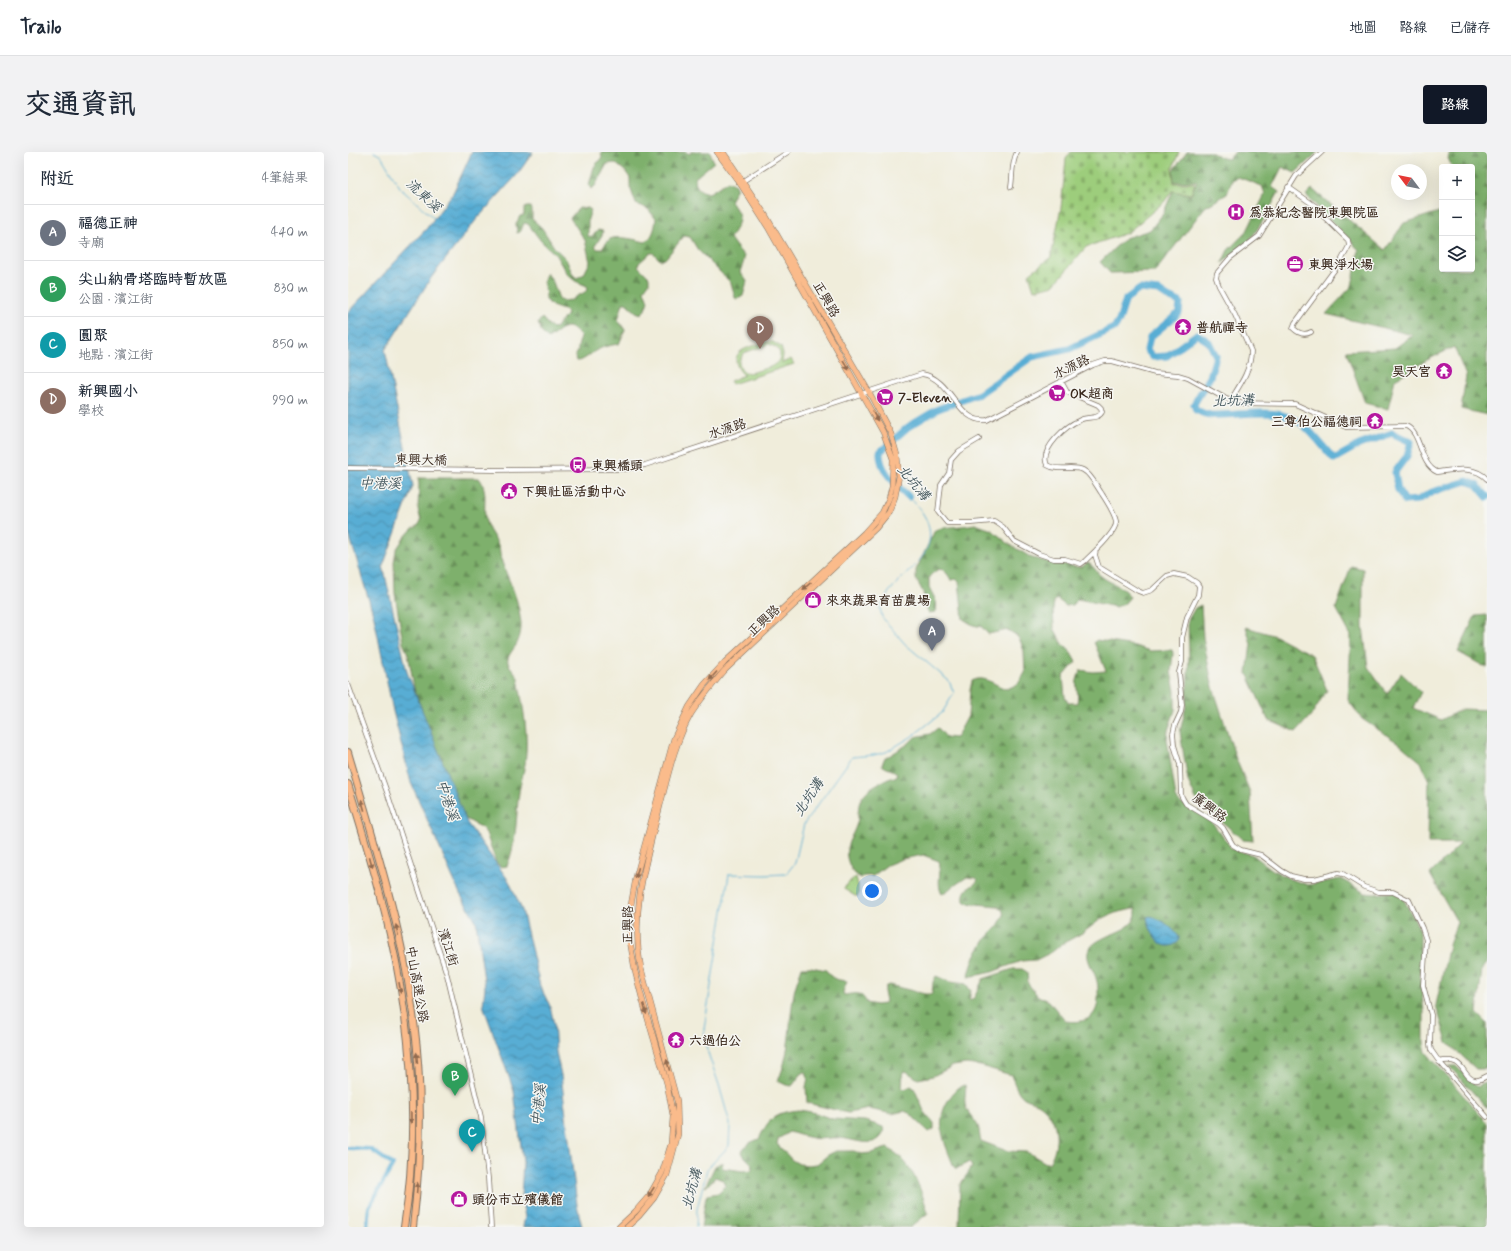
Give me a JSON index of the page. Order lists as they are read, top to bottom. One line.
{"streets":{"highway":["中山高速公路"],"main road":["正興路"],"street":["水源路","東興大橋","廣興路","濱江街"]},"crossings":[["正興路","水源路"],["水源路","東興大橋"]],"water":["流東溪","北坑溝","中港溪"],"places":{"hospital":["為恭紀念醫院東興院區"],"office":["東興淨水場"],"temple":["普航禪寺","昊天宮","三尊伯公福德祠","六過伯公"],"supermarket":["OK超商","7-Eleven"],"bus stop":["東興橋頭"],"public building":["下興社區活動中心"],"shop":["來來蔬果育苗農場","頭份市立殯儀館"]},"north":"top left","page":{"header":"Trailo","nav":["地圖","路線","已儲存"],"title":"交通資訊","buttons":"路線","heading":["附近","4筆結果"],"map_buttons":["+","−"],"list":[{"mark":"A","name":"福德正神","note":"寺廟","value":"440 m"},{"mark":"B","name":"尖山納骨塔臨時暫放區","note":"公園 · 濱江街","value":"830 m"},{"mark":"C","name":"圓聚","note":"地點 · 濱江街","value":"850 m"},{"mark":"D","name":"新興國小","note":"學校","value":"990 m"}],"pins":["D","A","B","C"]}}
